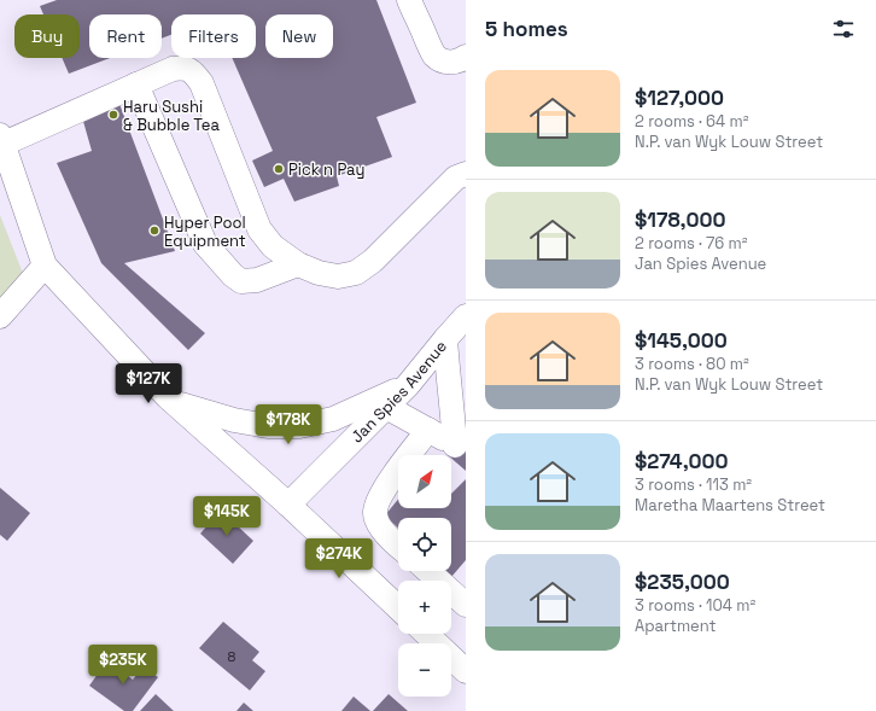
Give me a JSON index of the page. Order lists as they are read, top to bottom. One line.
{"streets":{"street":["Jan Spies Avenue"]},"places":["Haru Sushi & Bubble Tea","Pick n Pay","Hyper Pool Equipment"],"house_numbers":["8"],"north":"top right","page":{"heading":"5 homes","chip":["Buy","Rent","Filters","New"],"list":[{"name":"$127,000","note":"2 rooms · 64 m² · N.P. van Wyk Louw Street"},{"name":"$178,000","note":"2 rooms · 76 m² · Jan Spies Avenue"},{"name":"$145,000","note":"3 rooms · 80 m² · N.P. van Wyk Louw Street"},{"name":"$274,000","note":"3 rooms · 113 m² · Maretha Maartens Street"},{"name":"$235,000","note":"3 rooms · 104 m² · Apartment"}],"price":["$127K","$178K","$145K","$274K","$235K"],"map_buttons":["+","−"]}}
